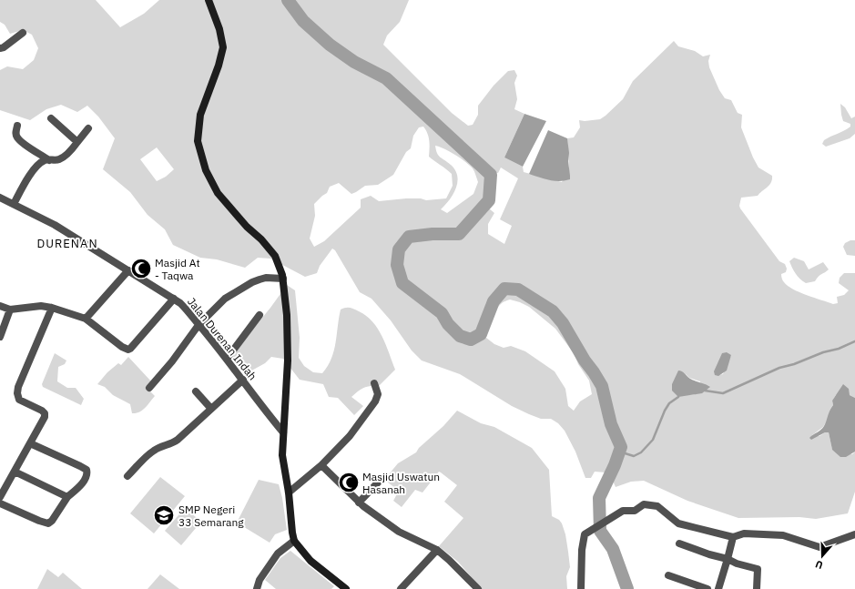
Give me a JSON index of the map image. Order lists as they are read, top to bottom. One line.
{"streets":{"street":["Jalan Durenan Indah"]},"districts":["DURENAN"],"places":{"mosque":["Masjid At - Taqwa","Masjid Uswatun Hasanah"],"school or university":["SMP Negeri 33 Semarang"]},"north":"bottom"}
